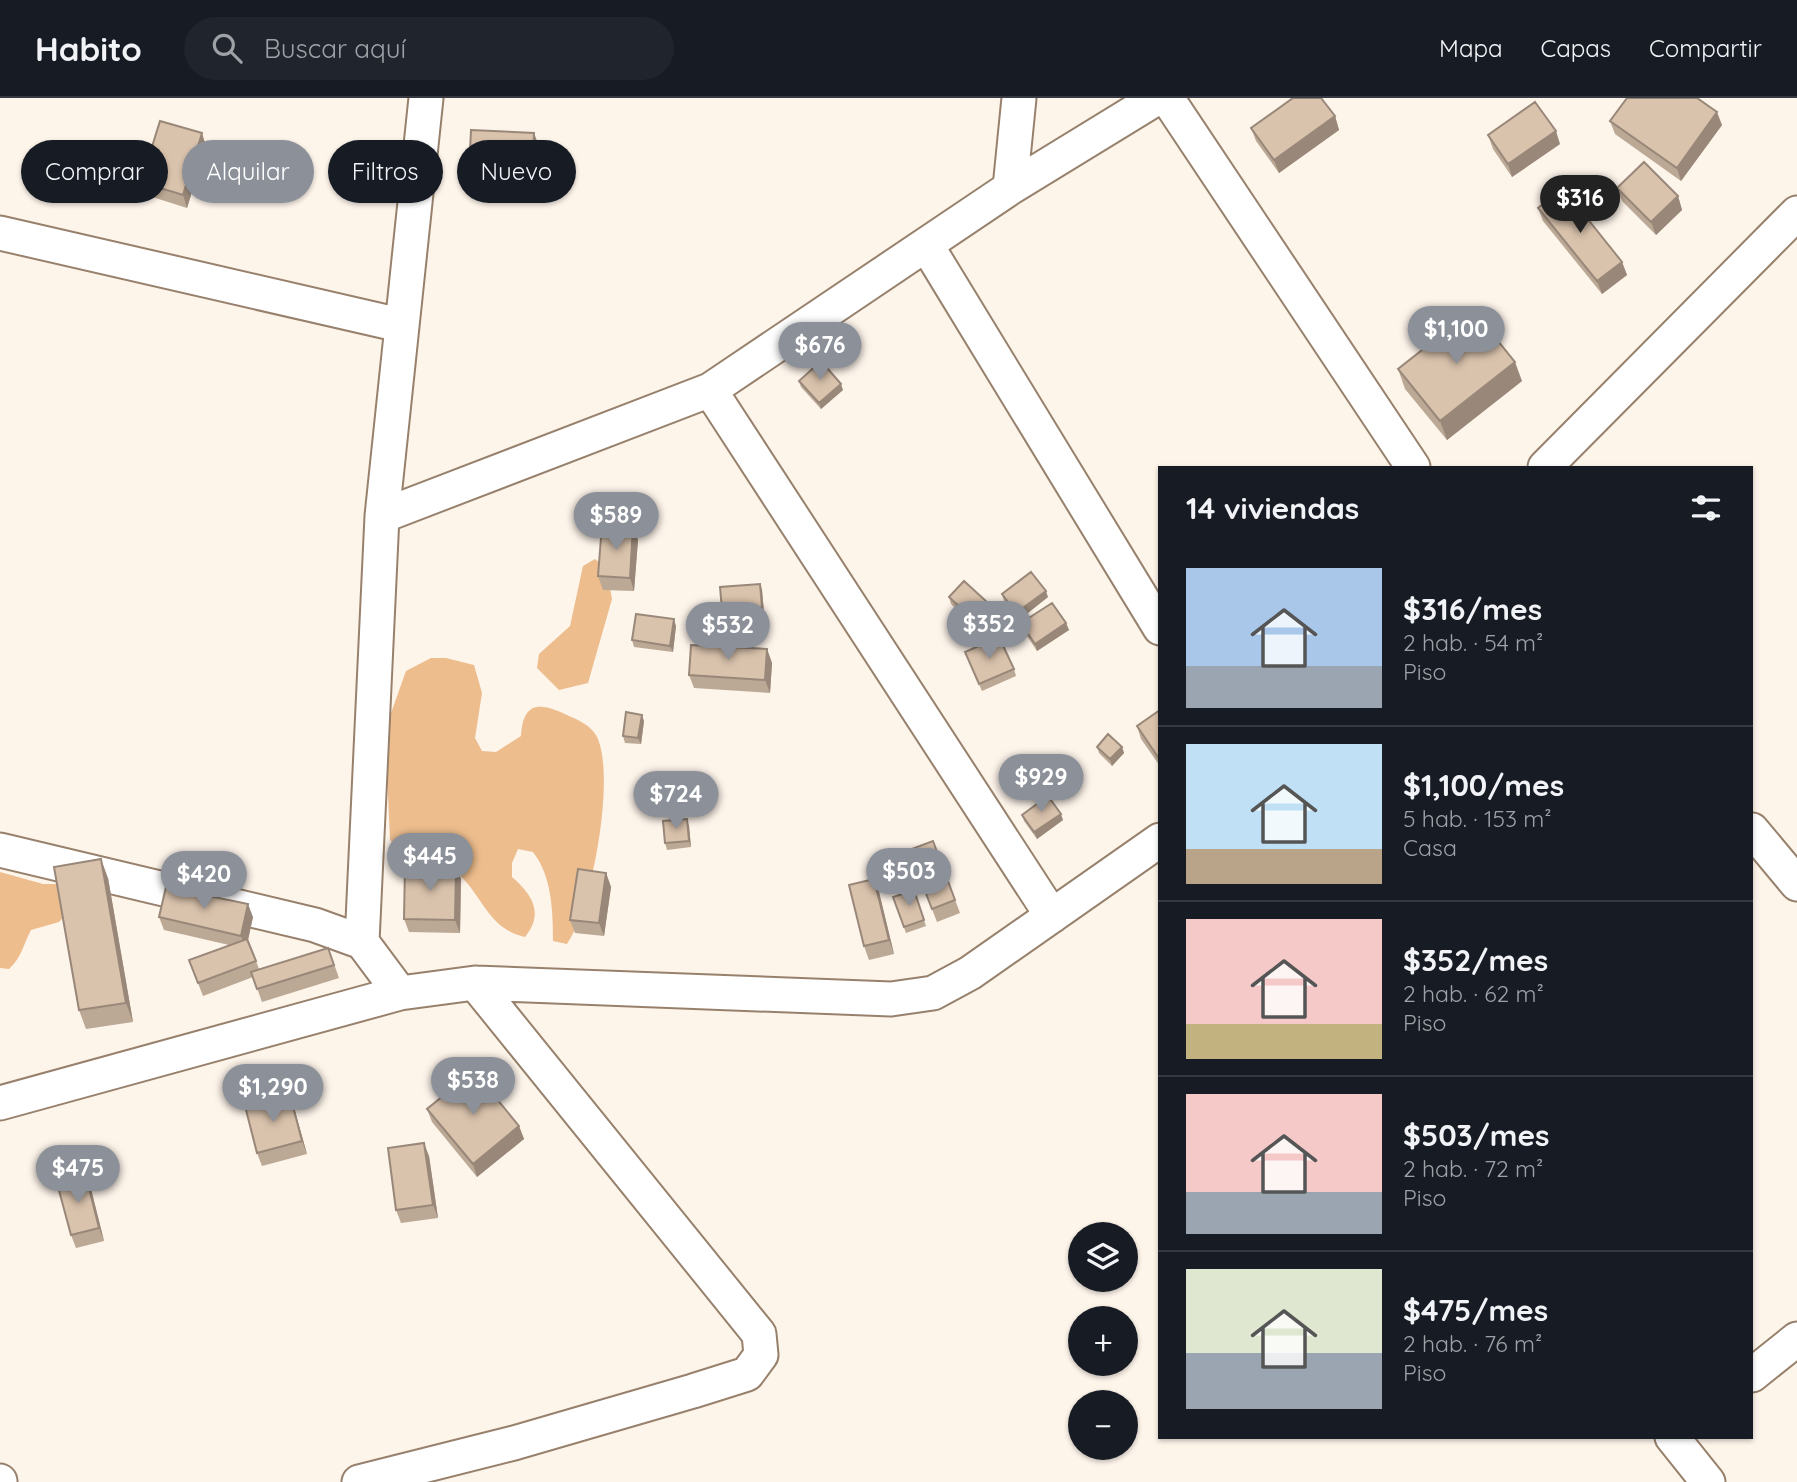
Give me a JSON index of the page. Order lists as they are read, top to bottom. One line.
{"page":{"header":"Habito","search":"Buscar aquí","nav":["Mapa","Capas","Compartir"],"chip":["Comprar","Alquilar","Filtros","Nuevo"],"price":["$316","$1,100","$676","$589","$352","$532","$929","$724","$445","$503","$420","$538","$1,290","$475"],"heading":"14 viviendas","list":[{"name":"$316/mes","note":"2 hab. · 54 m² · Piso"},{"name":"$1,100/mes","note":"5 hab. · 153 m² · Casa"},{"name":"$352/mes","note":"2 hab. · 62 m² · Piso"},{"name":"$503/mes","note":"2 hab. · 72 m² · Piso"},{"name":"$475/mes","note":"2 hab. · 76 m² · Piso"}],"map_buttons":["+","−"]}}
